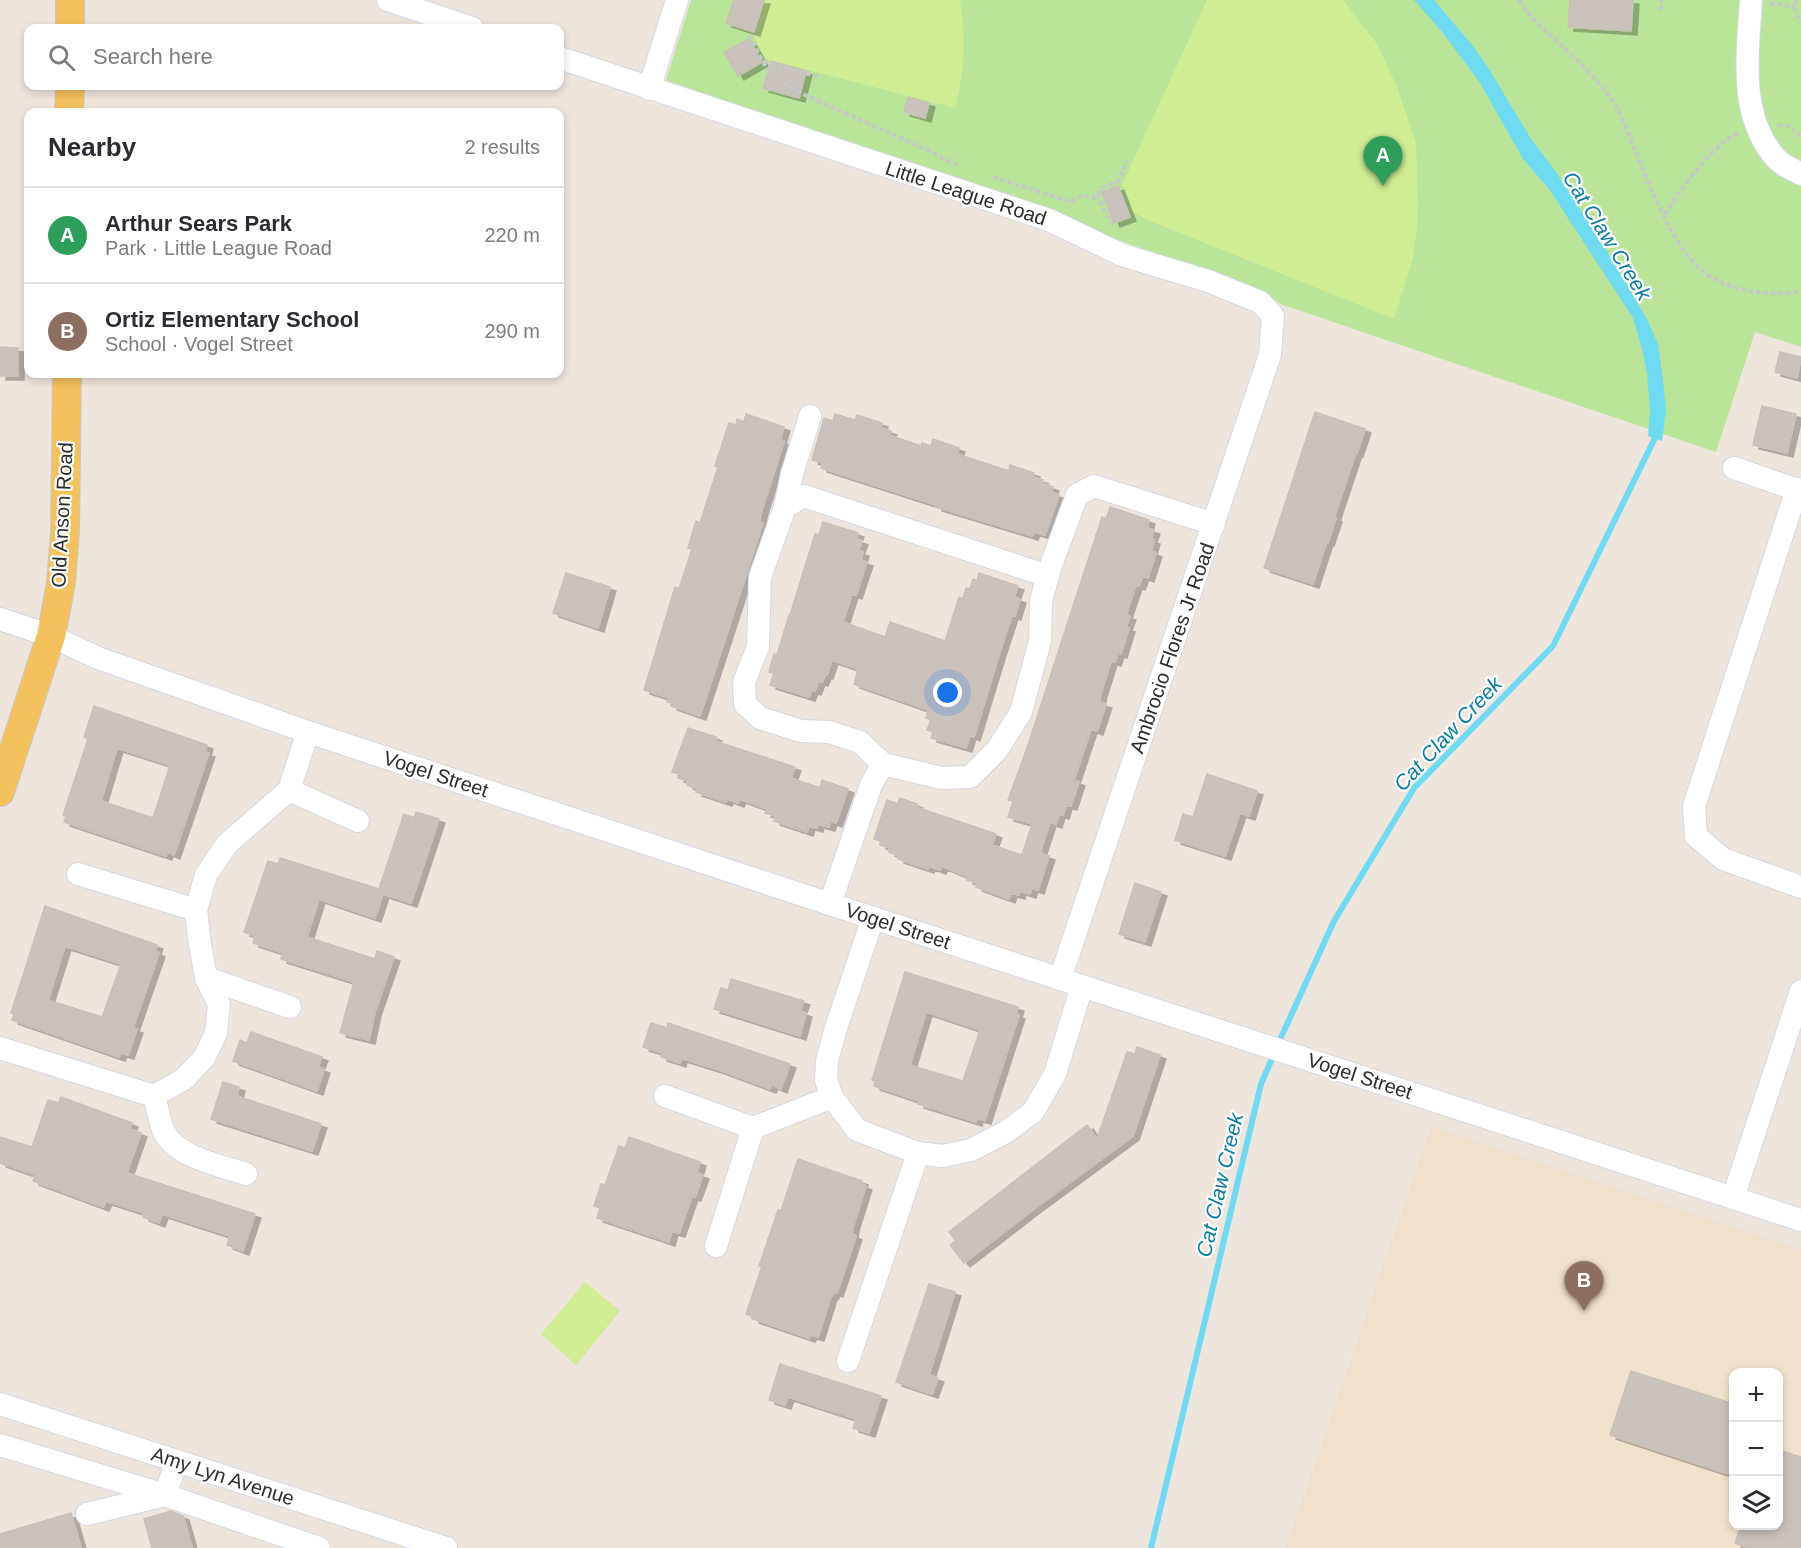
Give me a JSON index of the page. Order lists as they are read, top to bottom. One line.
{"streets":{"main road":["Old Anson Road"],"street":["Little League Road","Ambrocio Flores Jr Road","Vogel Street","Amy Lyn Avenue"]},"crossings":[["Little League Road","Ambrocio Flores Jr Road"],["Old Anson Road","Vogel Street"],["Ambrocio Flores Jr Road","Vogel Street"]],"water":["Cat Claw Creek"],"page":{"search":"Search here","heading":["Nearby","2 results"],"pins":["A","B"],"list":[{"mark":"A","name":"Arthur Sears Park","note":"Park · Little League Road","value":"220 m"},{"mark":"B","name":"Ortiz Elementary School","note":"School · Vogel Street","value":"290 m"}],"map_buttons":["+","−"]}}
